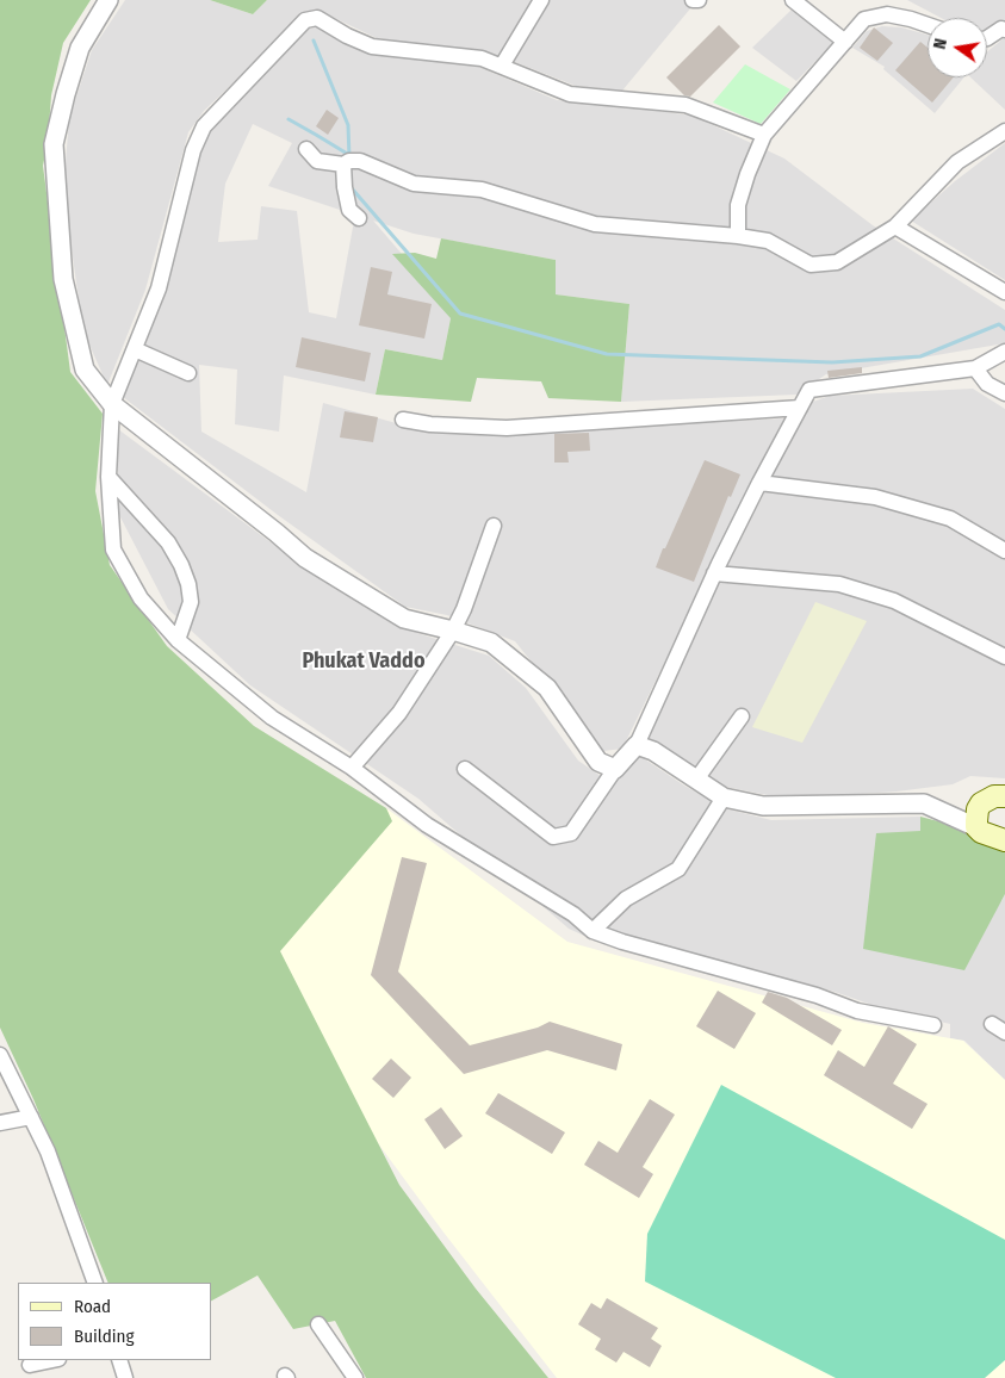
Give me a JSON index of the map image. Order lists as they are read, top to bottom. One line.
{"districts":["Phukat Vaddo"],"legend":["Road","Building"],"north":"left"}
